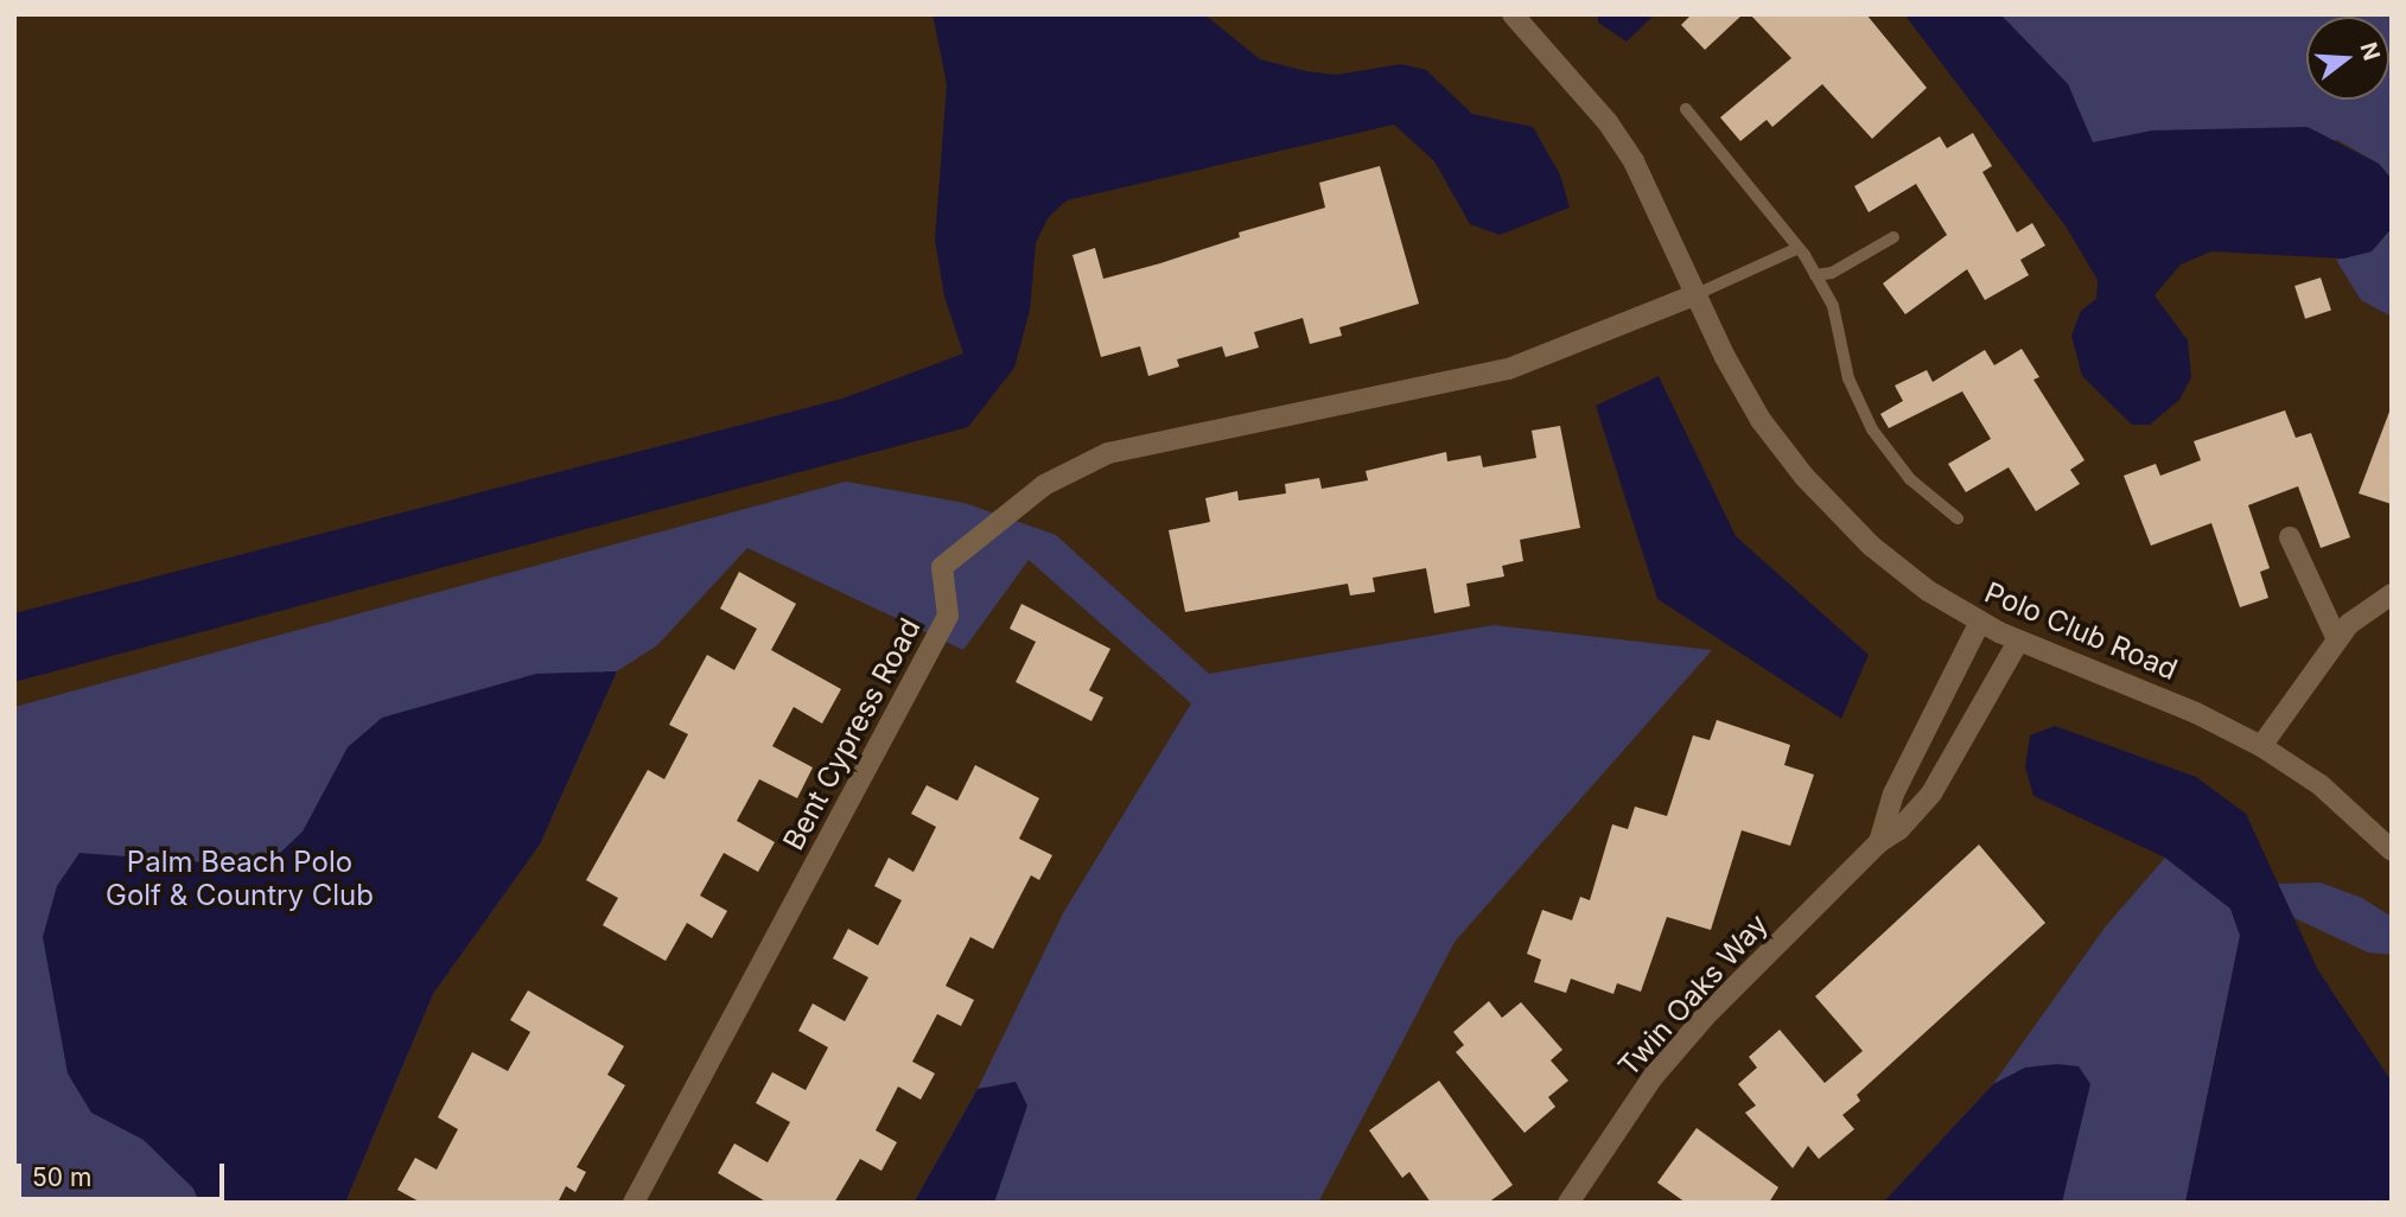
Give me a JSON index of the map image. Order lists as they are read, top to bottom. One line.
{"streets":{"street":["Polo Club Road","Bent Cypress Road","Twin Oaks Way"]},"crossings":[["Polo Club Road","Bent Cypress Road"],["Polo Club Road","Twin Oaks Way"]],"parks":["Palm Beach Polo Golf & Country Club"],"scale_bar":"50 m","north":"right"}
